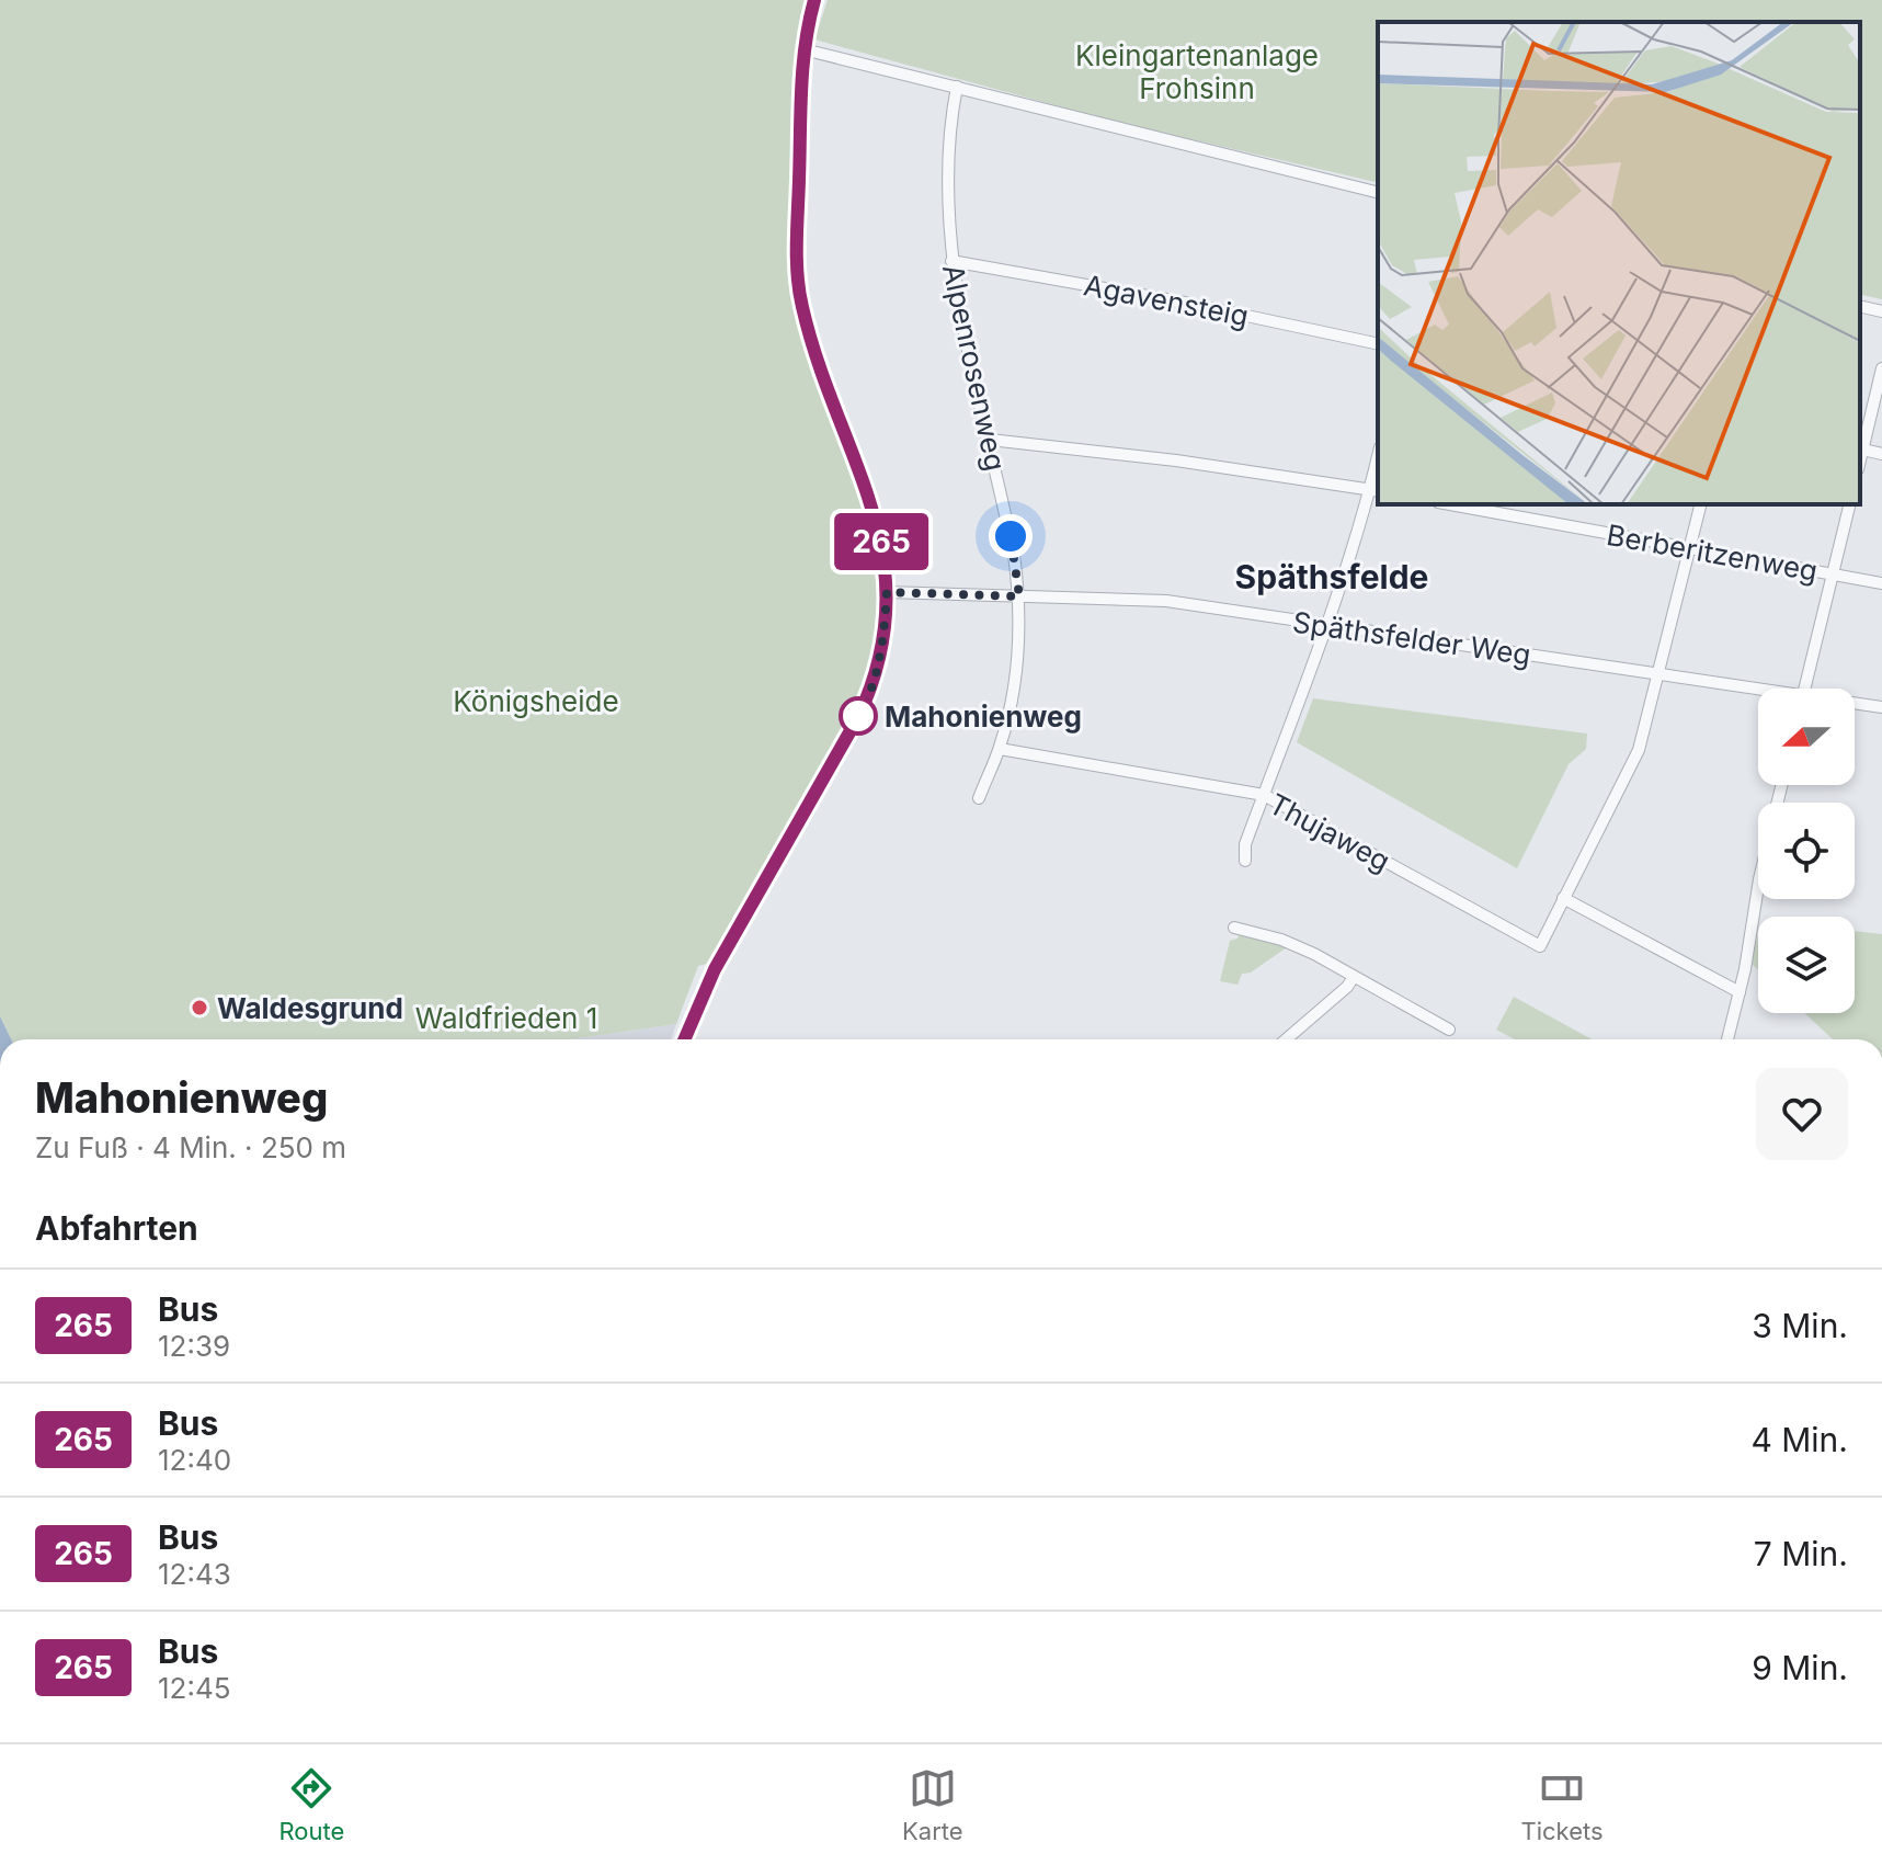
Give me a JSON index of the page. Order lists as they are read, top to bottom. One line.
{"streets":{"street":["Agavensteig","Alpenrosenweg","Berberitzenweg","Späthsfelder Weg","Thujaweg"]},"crossings":[["Agavensteig","Alpenrosenweg"],["Alpenrosenweg","Späthsfelder Weg"],["Alpenrosenweg","Thujaweg"]],"districts":["Späthsfelde"],"parks":["Kleingartenanlage Frohsinn","Königsheide","Waldfrieden 1"],"places":["Mahonienweg","Waldesgrund"],"lines":["bus line 265"],"north":"left","page":{"on_map":"265","heading":[["Mahonienweg","Zu Fuß · 4 Min. · 250 m"],"Abfahrten"],"list":[{"mark":"265","name":"Bus","note":"12:39","value":"3 Min."},{"mark":"265","name":"Bus","note":"12:40","value":"4 Min."},{"mark":"265","name":"Bus","note":"12:43","value":"7 Min."},{"mark":"265","name":"Bus","note":"12:45","value":"9 Min."}],"tabs":["Route","Karte","Tickets"]}}
